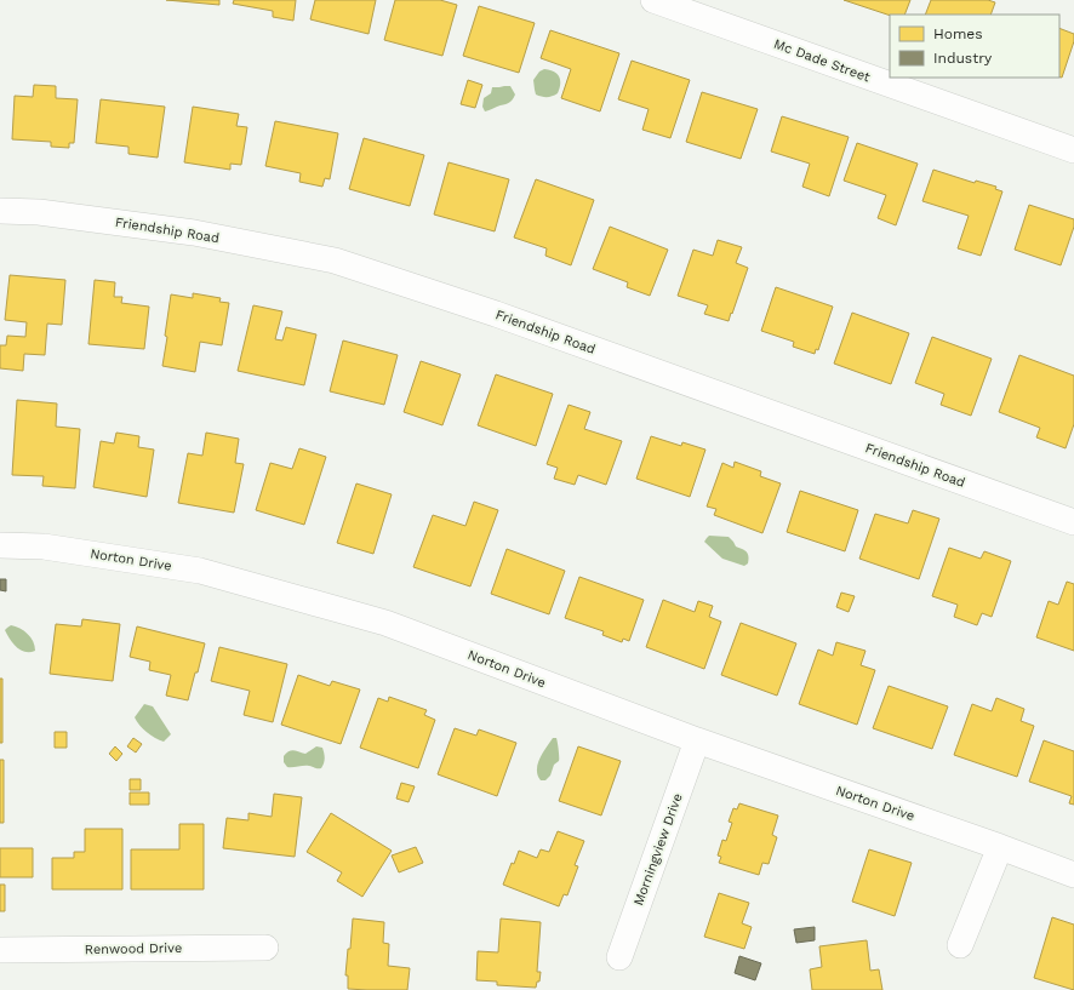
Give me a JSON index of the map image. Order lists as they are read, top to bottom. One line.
{"streets":{"street":["Mc Dade Street","Friendship Road","Norton Drive","Morningview Drive","Renwood Drive"]},"crossings":[["Norton Drive","Morningview Drive"]],"legend":["Homes","Industry"]}
